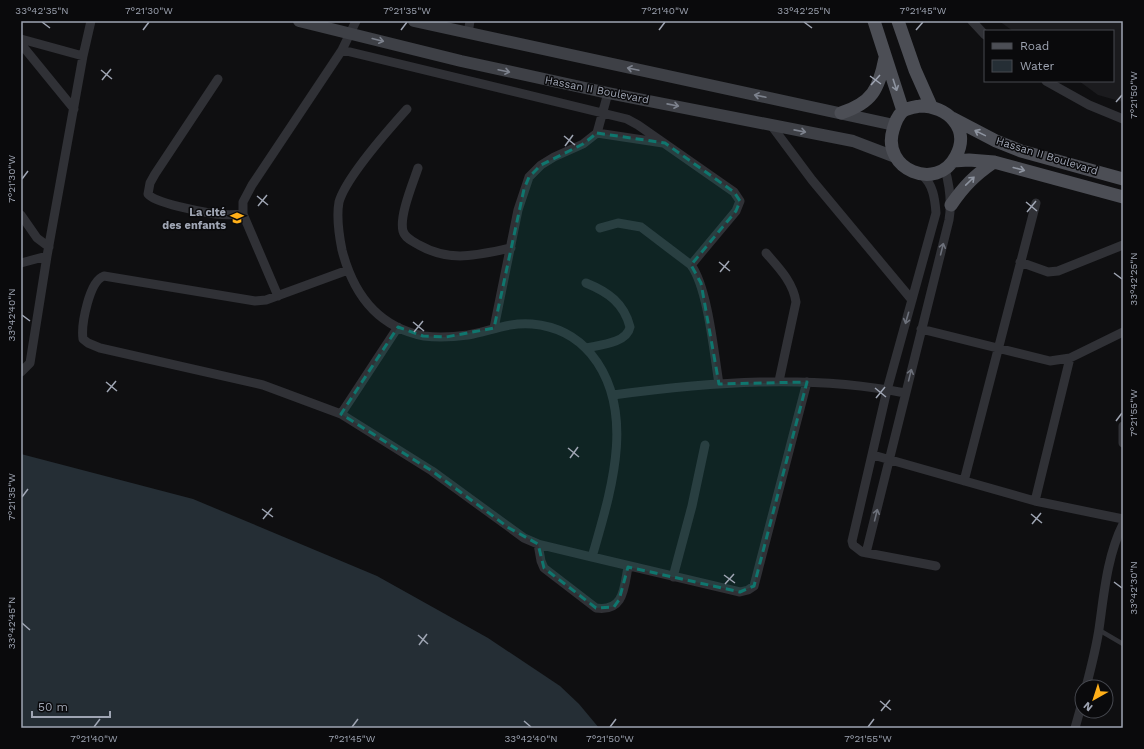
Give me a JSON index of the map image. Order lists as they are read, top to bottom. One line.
{"streets":{"main road":["Hassan II Boulevard"]},"places":{"school or university":["La cité des enfants"]},"legend":["Road","Water"],"scale_bar":"50 m","north":"bottom left","coordinates":["33°42'35\"N","7°21'30\"W","7°21'35\"W","7°21'40\"W","33°42'25\"N","7°21'45\"W","7°21'50\"W","33°42'40\"N","7°21'55\"W","33°42'30\"N","33°42'45\"N"]}
